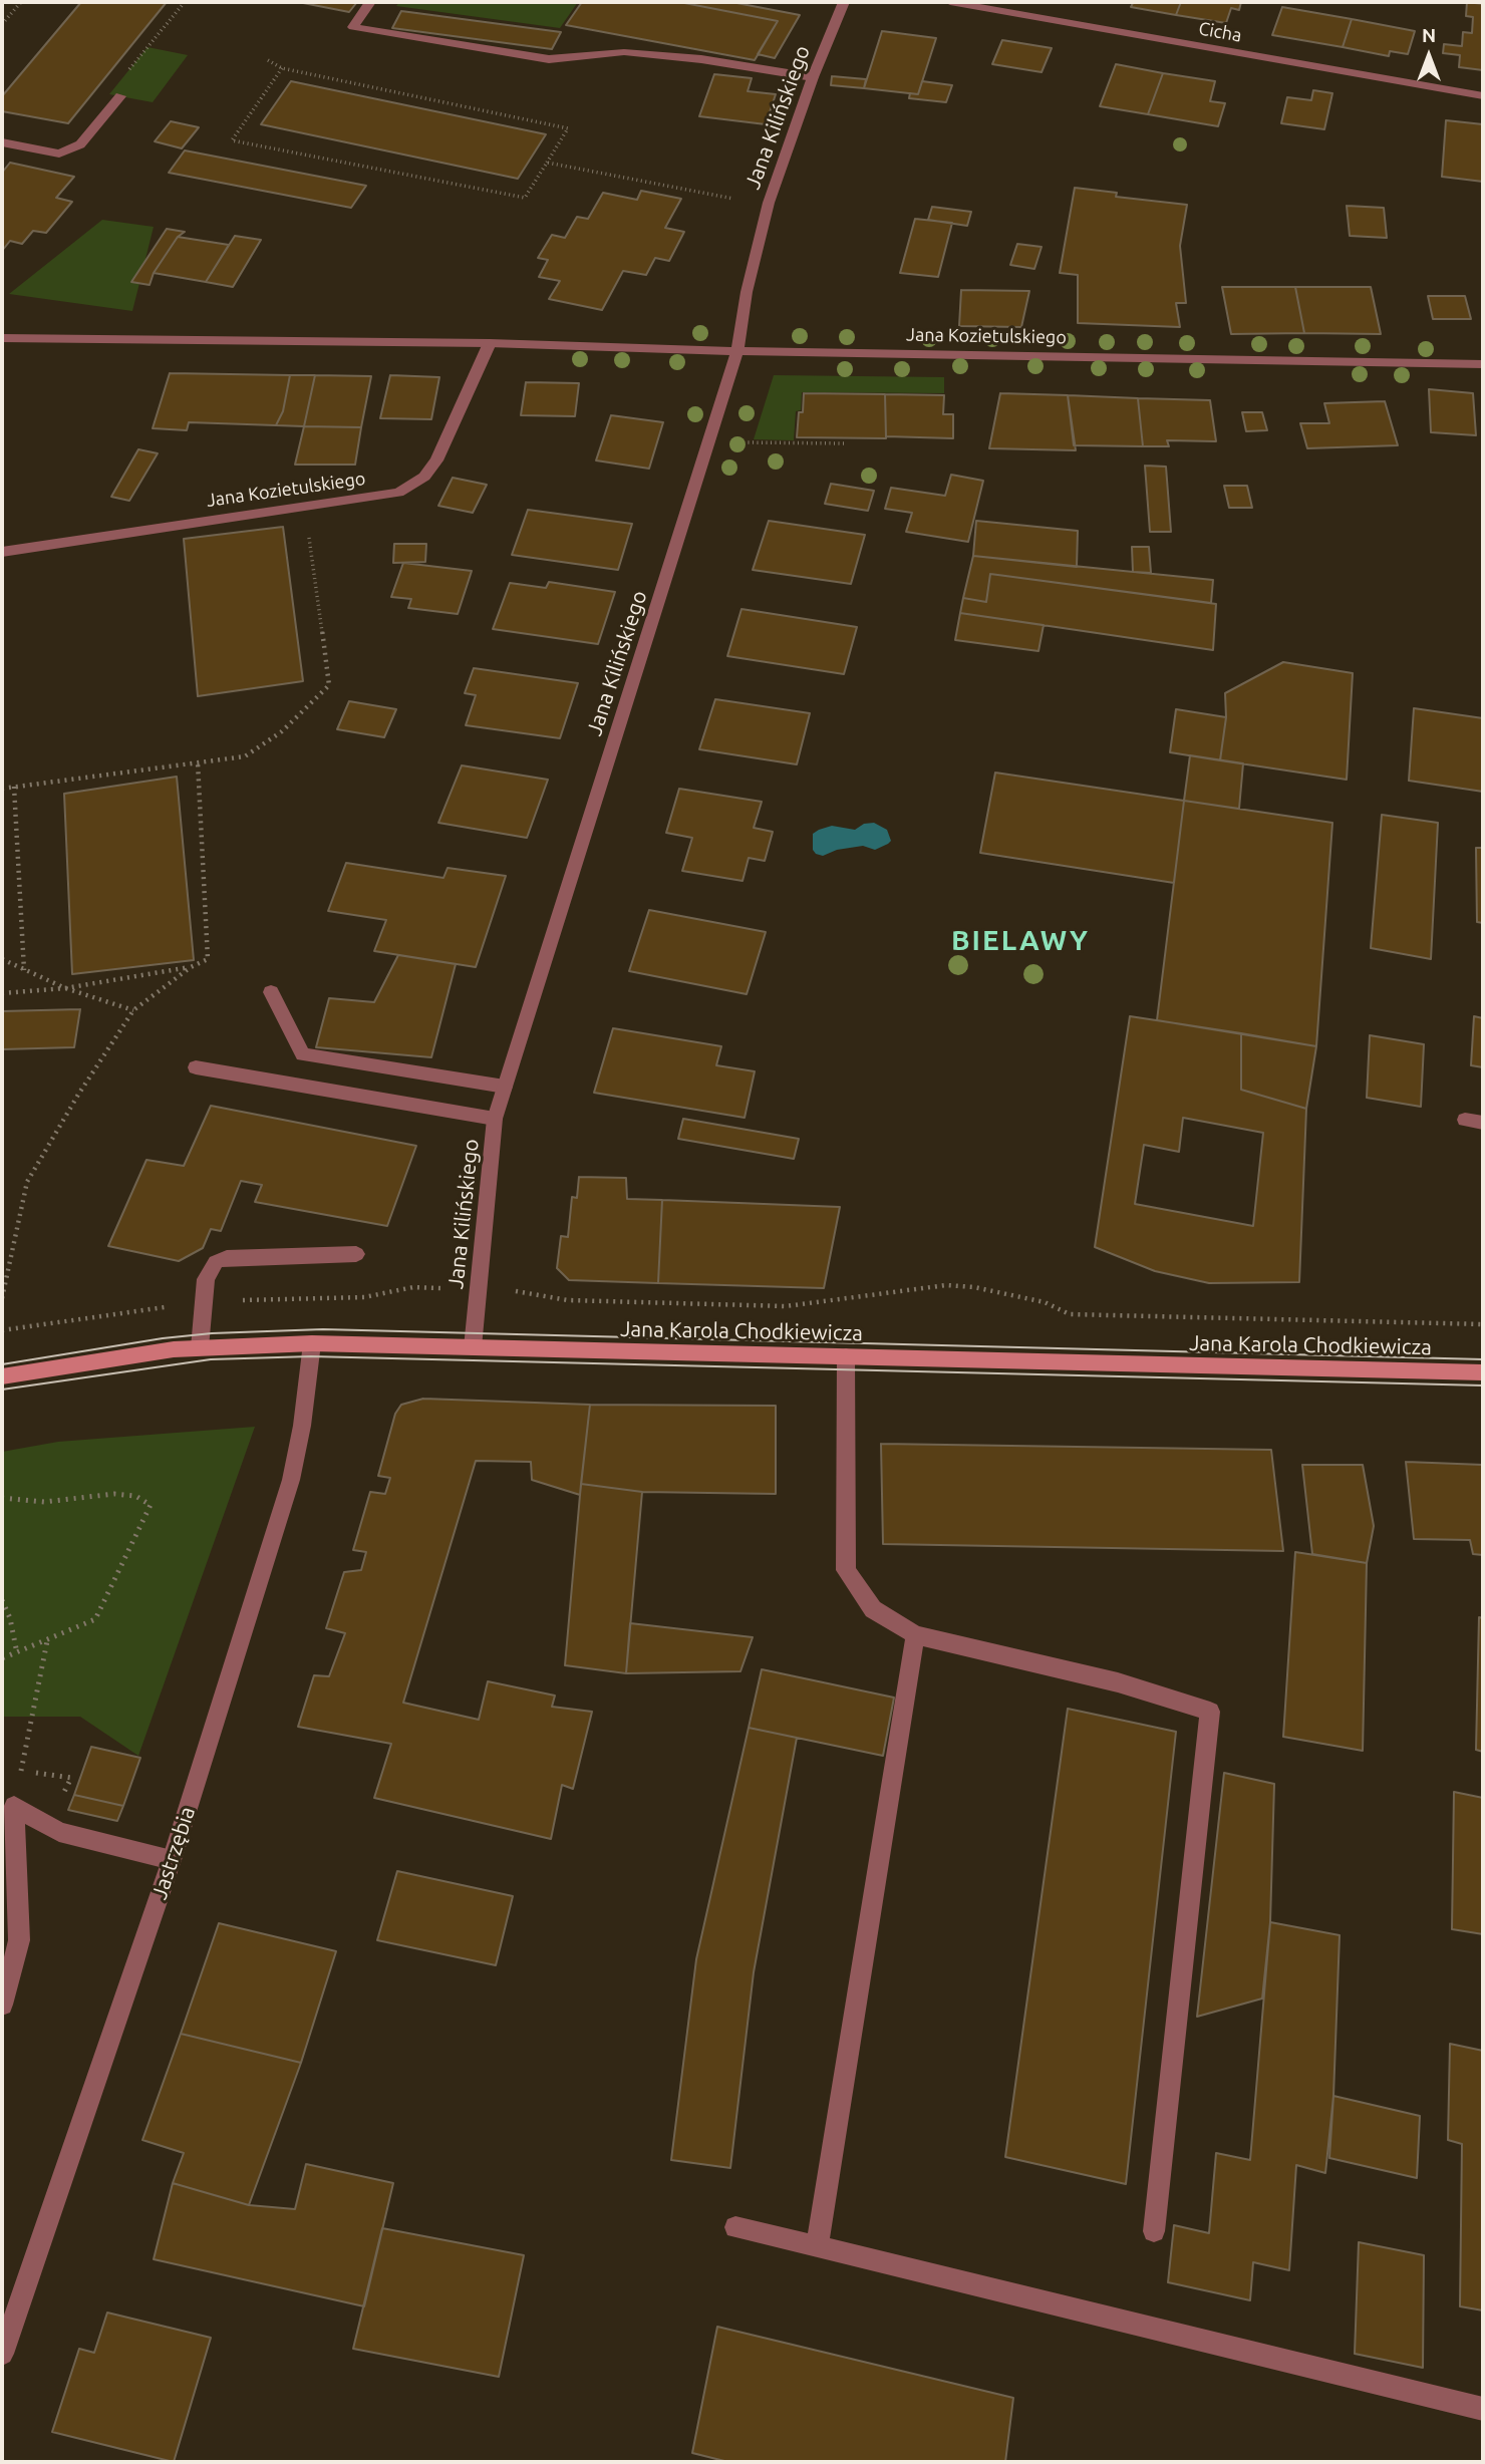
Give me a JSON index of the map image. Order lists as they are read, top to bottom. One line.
{"streets":{"street":["Cicha","Jana Kilińskiego","Jana Kozietulskiego","Jana Karola Chodkiewicza","Jastrzębia"]},"crossings":[["Jana Kilińskiego","Jana Kozietulskiego"],["Jana Kilińskiego","Jana Karola Chodkiewicza"],["Jana Karola Chodkiewicza","Jastrzębia"]],"districts":["BIELAWY"],"north":"top"}
